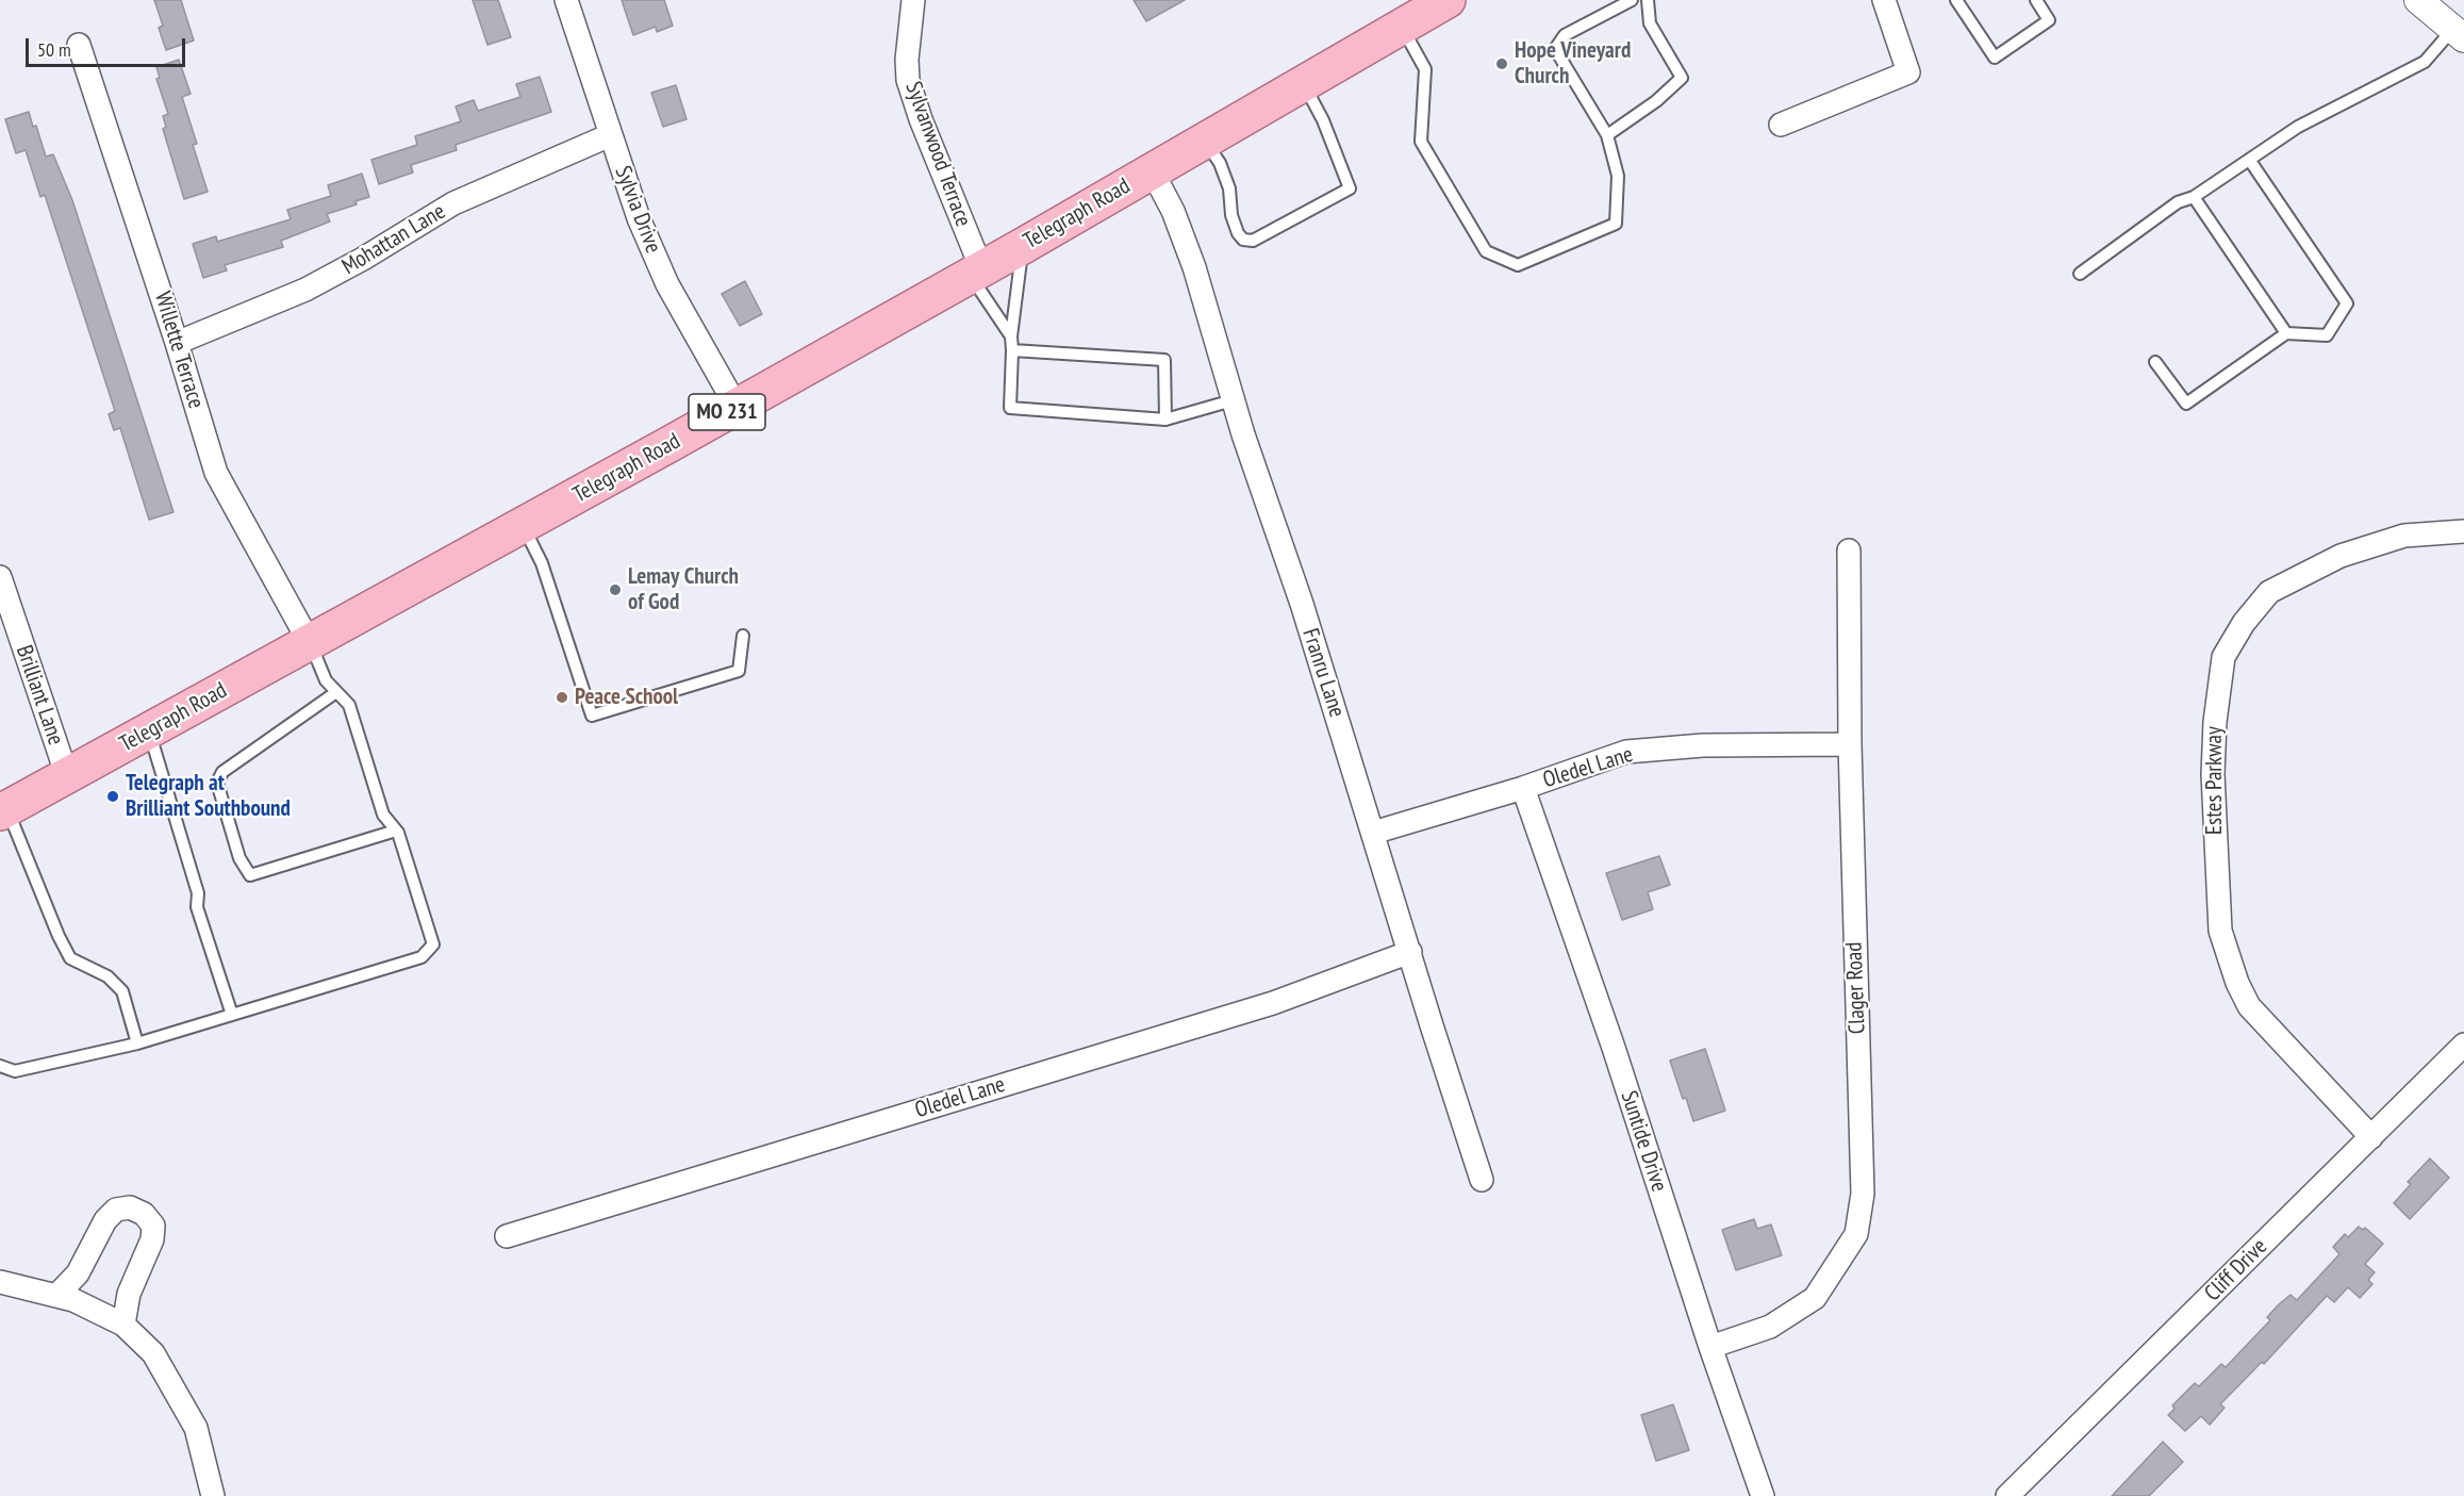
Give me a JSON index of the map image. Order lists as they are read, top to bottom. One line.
{"streets":{"main road":["Telegraph Road","MO 231"],"street":["Sylvanwood Terrace","Sylvia Drive","Mohattan Lane","Willette Terrace","Franru Lane","Brilliant Lane","Oledel Lane","Estes Parkway","Clager Road","Suntide Drive","Cliff Drive"]},"crossings":[["Sylvanwood Terrace","Telegraph Road"],["Sylvia Drive","Telegraph Road"],["Sylvia Drive","Mohattan Lane"],["Telegraph Road","Willette Terrace"],["Telegraph Road","Franru Lane"],["Telegraph Road","Brilliant Lane"],["Mohattan Lane","Willette Terrace"],["Franru Lane","Oledel Lane"],["Oledel Lane","Clager Road"],["Oledel Lane","Suntide Drive"],["Estes Parkway","Cliff Drive"],["Clager Road","Suntide Drive"]],"places":["Hope Vineyard Church","Lemay Church of God","Peace School","Telegraph at Brilliant Southbound"],"scale_bar":"50 m"}
